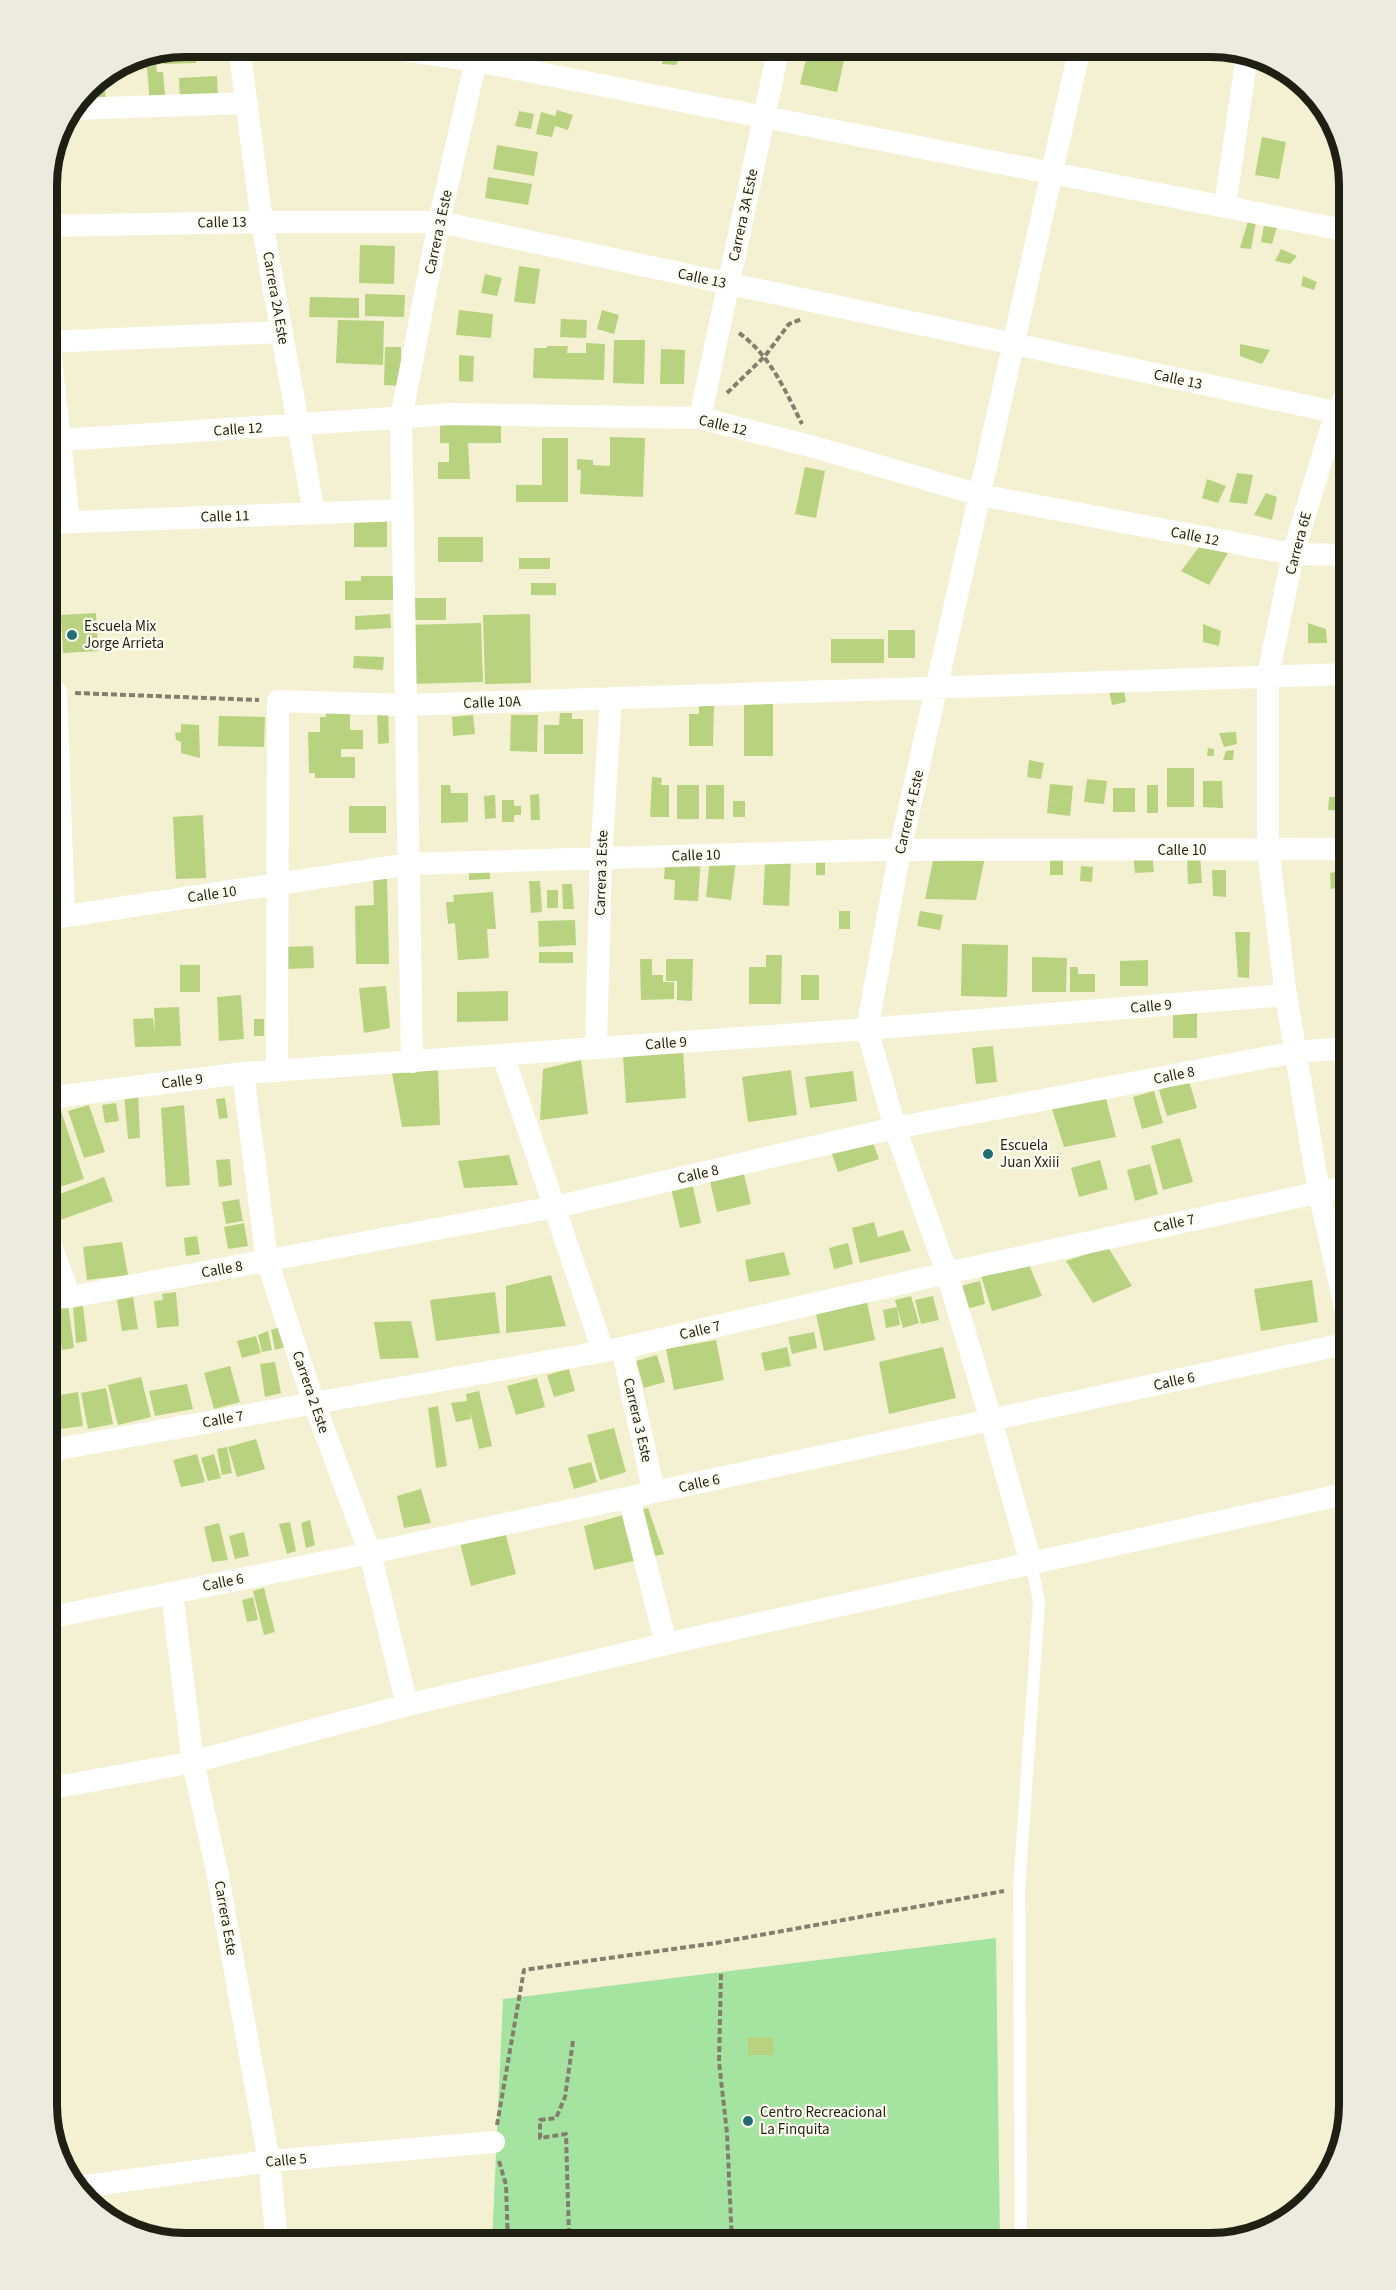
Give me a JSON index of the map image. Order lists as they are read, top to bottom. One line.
{"streets":{"street":["Carrera 3A Este","Calle 13","Carrera 3 Este","Carrera 2A Este","Calle 12","Calle 11","Carrera 6E","Calle 10A","Carrera 4 Este","Calle 10","Calle 9","Calle 8","Calle 7","Calle 6","Carrera 2 Este","Carrera Este","Calle 5"]},"crossings":[["Carrera 3A Este","Calle 13"],["Carrera 3A Este","Calle 12"],["Calle 13","Carrera 3 Este"],["Calle 13","Carrera 2A Este"],["Calle 13","Carrera 4 Este"],["Carrera 3 Este","Calle 12"],["Carrera 3 Este","Calle 11"],["Carrera 3 Este","Calle 10A"],["Carrera 3 Este","Calle 10"],["Carrera 3 Este","Calle 9"],["Carrera 3 Este","Calle 8"],["Carrera 3 Este","Calle 7"],["Carrera 3 Este","Calle 6"],["Carrera 2A Este","Calle 12"],["Carrera 2A Este","Calle 11"],["Calle 12","Carrera 6E"],["Calle 12","Carrera 4 Este"],["Carrera 6E","Calle 10A"],["Carrera 6E","Calle 10"],["Carrera 6E","Calle 9"],["Carrera 6E","Calle 8"],["Carrera 6E","Calle 7"],["Calle 10A","Carrera 4 Este"],["Carrera 4 Este","Calle 10"],["Carrera 4 Este","Calle 9"],["Carrera 4 Este","Calle 8"],["Carrera 4 Este","Calle 7"],["Carrera 4 Este","Calle 6"],["Calle 9","Carrera 2 Este"],["Calle 8","Carrera 2 Este"],["Calle 7","Carrera 2 Este"],["Calle 6","Carrera 2 Este"],["Calle 6","Carrera Este"],["Carrera Este","Calle 5"]],"places":["Escuela Mix Jorge Arrieta","Escuela Juan Xxiii","Centro Recreacional La Finquita"]}
